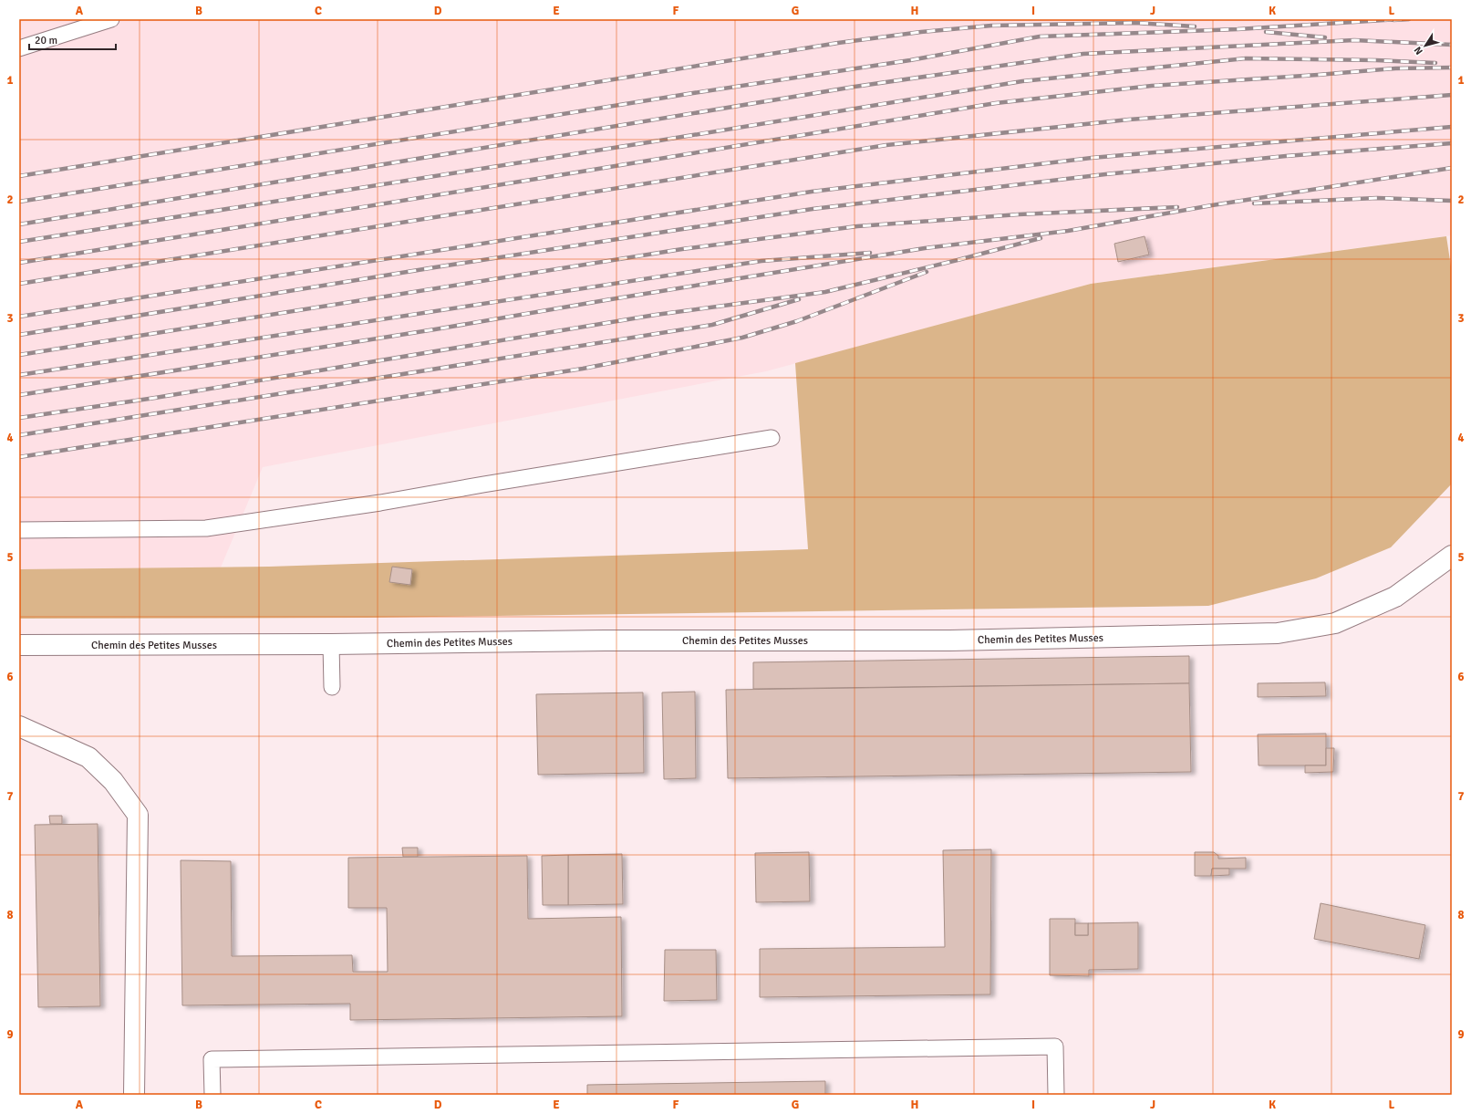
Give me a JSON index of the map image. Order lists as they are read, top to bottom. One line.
{"streets":{"street":["Chemin des Petites Musses"]},"scale_bar":"20 m","north":"bottom left","grid":{"columns":["A","B","C","D","E","F","G","H","I","J","K","L"],"rows":["1","2","3","4","5","6","7","8","9"]}}
